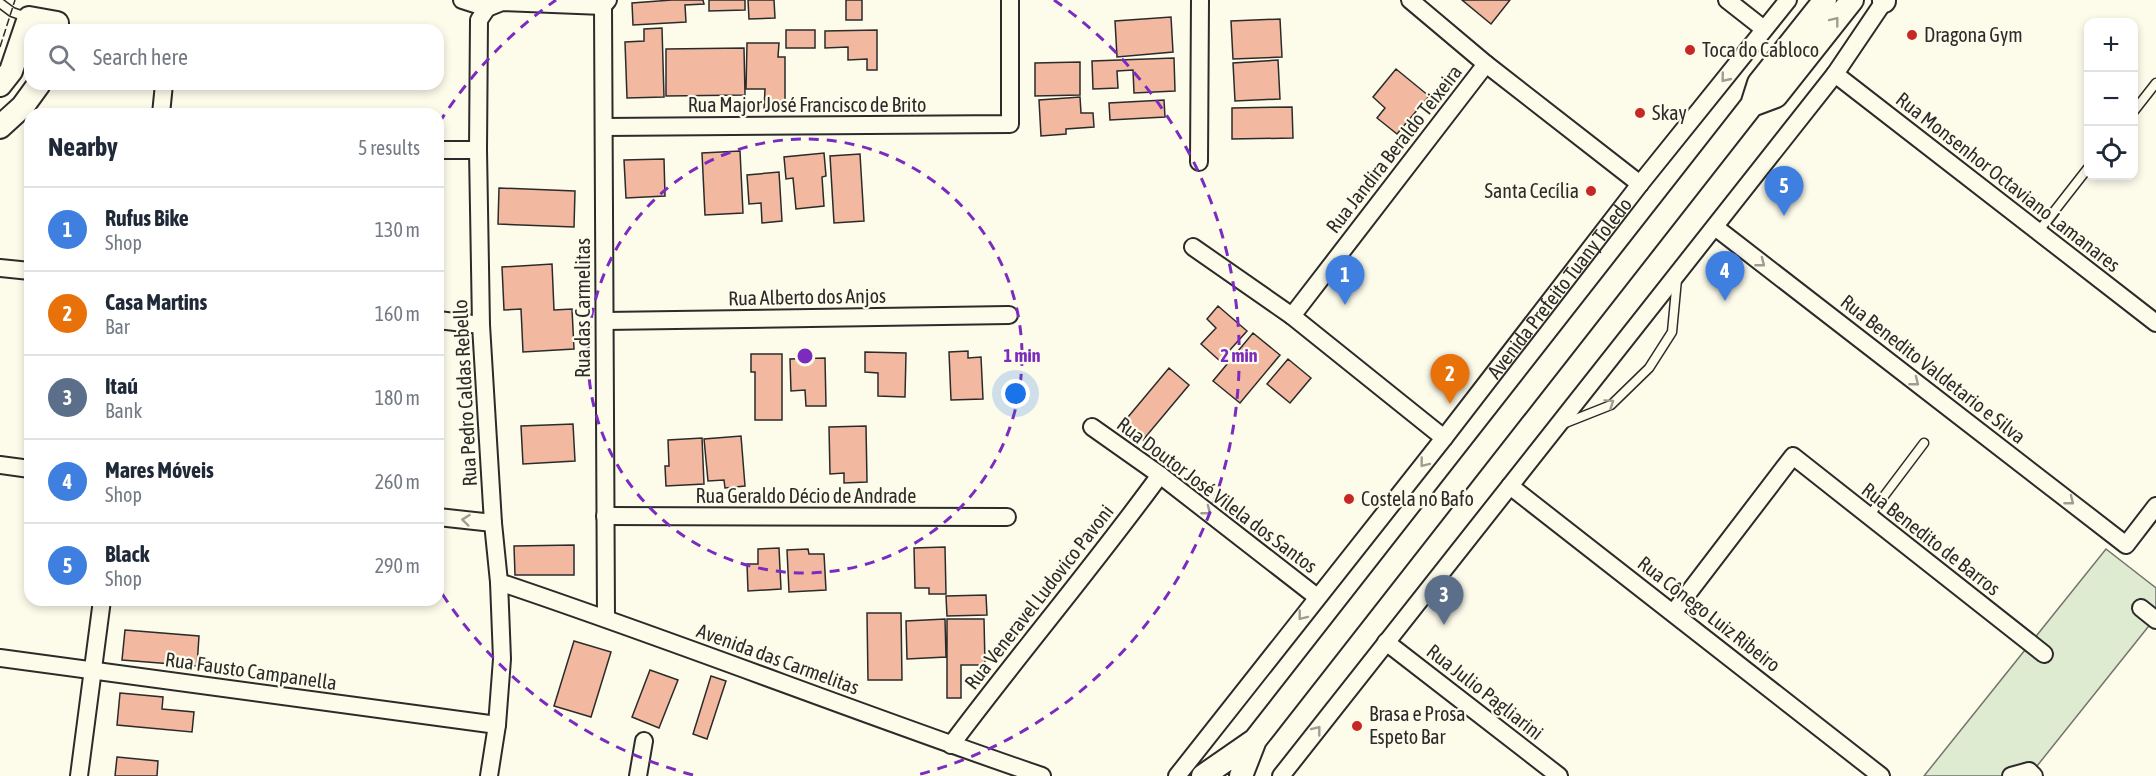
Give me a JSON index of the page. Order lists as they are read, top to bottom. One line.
{"streets":{"main road":["Avenida Prefeito Tuany Toledo"],"street":["Rua Major José Francisco de Brito","Rua Jandira Beraldo Teixeira","Rua Monsenhor Octaviano Lamanares","Rua Alberto dos Anjos","Rua das Carmelitas","Rua Benedito Valdetario e Silva","Rua Pedro Caldas Rebello","Rua Doutor José Vilela dos Santos","Rua Geraldo Décio de Andrade","Rua Benedito de Barros","Rua Veneravel Ludovico Pavoni","Rua Cônego Luiz Ribeiro","Avenida das Carmelitas","Rua Fausto Campanella","Rua Julio Pagliarini"]},"crossings":[["Rua Major José Francisco de Brito","Rua das Carmelitas"],["Avenida Prefeito Tuany Toledo","Rua Doutor José Vilela dos Santos"],["Rua Alberto dos Anjos","Rua das Carmelitas"],["Rua das Carmelitas","Rua Geraldo Décio de Andrade"],["Rua das Carmelitas","Avenida das Carmelitas"],["Rua Pedro Caldas Rebello","Avenida das Carmelitas"],["Rua Pedro Caldas Rebello","Rua Fausto Campanella"],["Rua Doutor José Vilela dos Santos","Rua Veneravel Ludovico Pavoni"],["Rua Benedito de Barros","Rua Cônego Luiz Ribeiro"],["Rua Veneravel Ludovico Pavoni","Avenida das Carmelitas"]],"one_way":["Rua Benedito Valdetario e Silva","Rua Doutor José Vilela dos Santos"],"places":["Dragona Gym","Toca do Cabloco","Skay","Santa Cecília","Costela no Bafo","Brasa e Prosa Espeto Bar"],"page":{"map_buttons":["+","−"],"search":"Search here","heading":["Nearby","5 results"],"pins":["5","4","1","2","3"],"list":[{"mark":"1","name":"Rufus Bike","note":"Shop","value":"130 m"},{"mark":"2","name":"Casa Martins","note":"Bar","value":"160 m"},{"mark":"3","name":"Itaú","note":"Bank","value":"180 m"},{"mark":"4","name":"Mares Móveis","note":"Shop","value":"260 m"},{"mark":"5","name":"Black","note":"Shop","value":"290 m"}]},"rings":["1 min","2 min"]}
